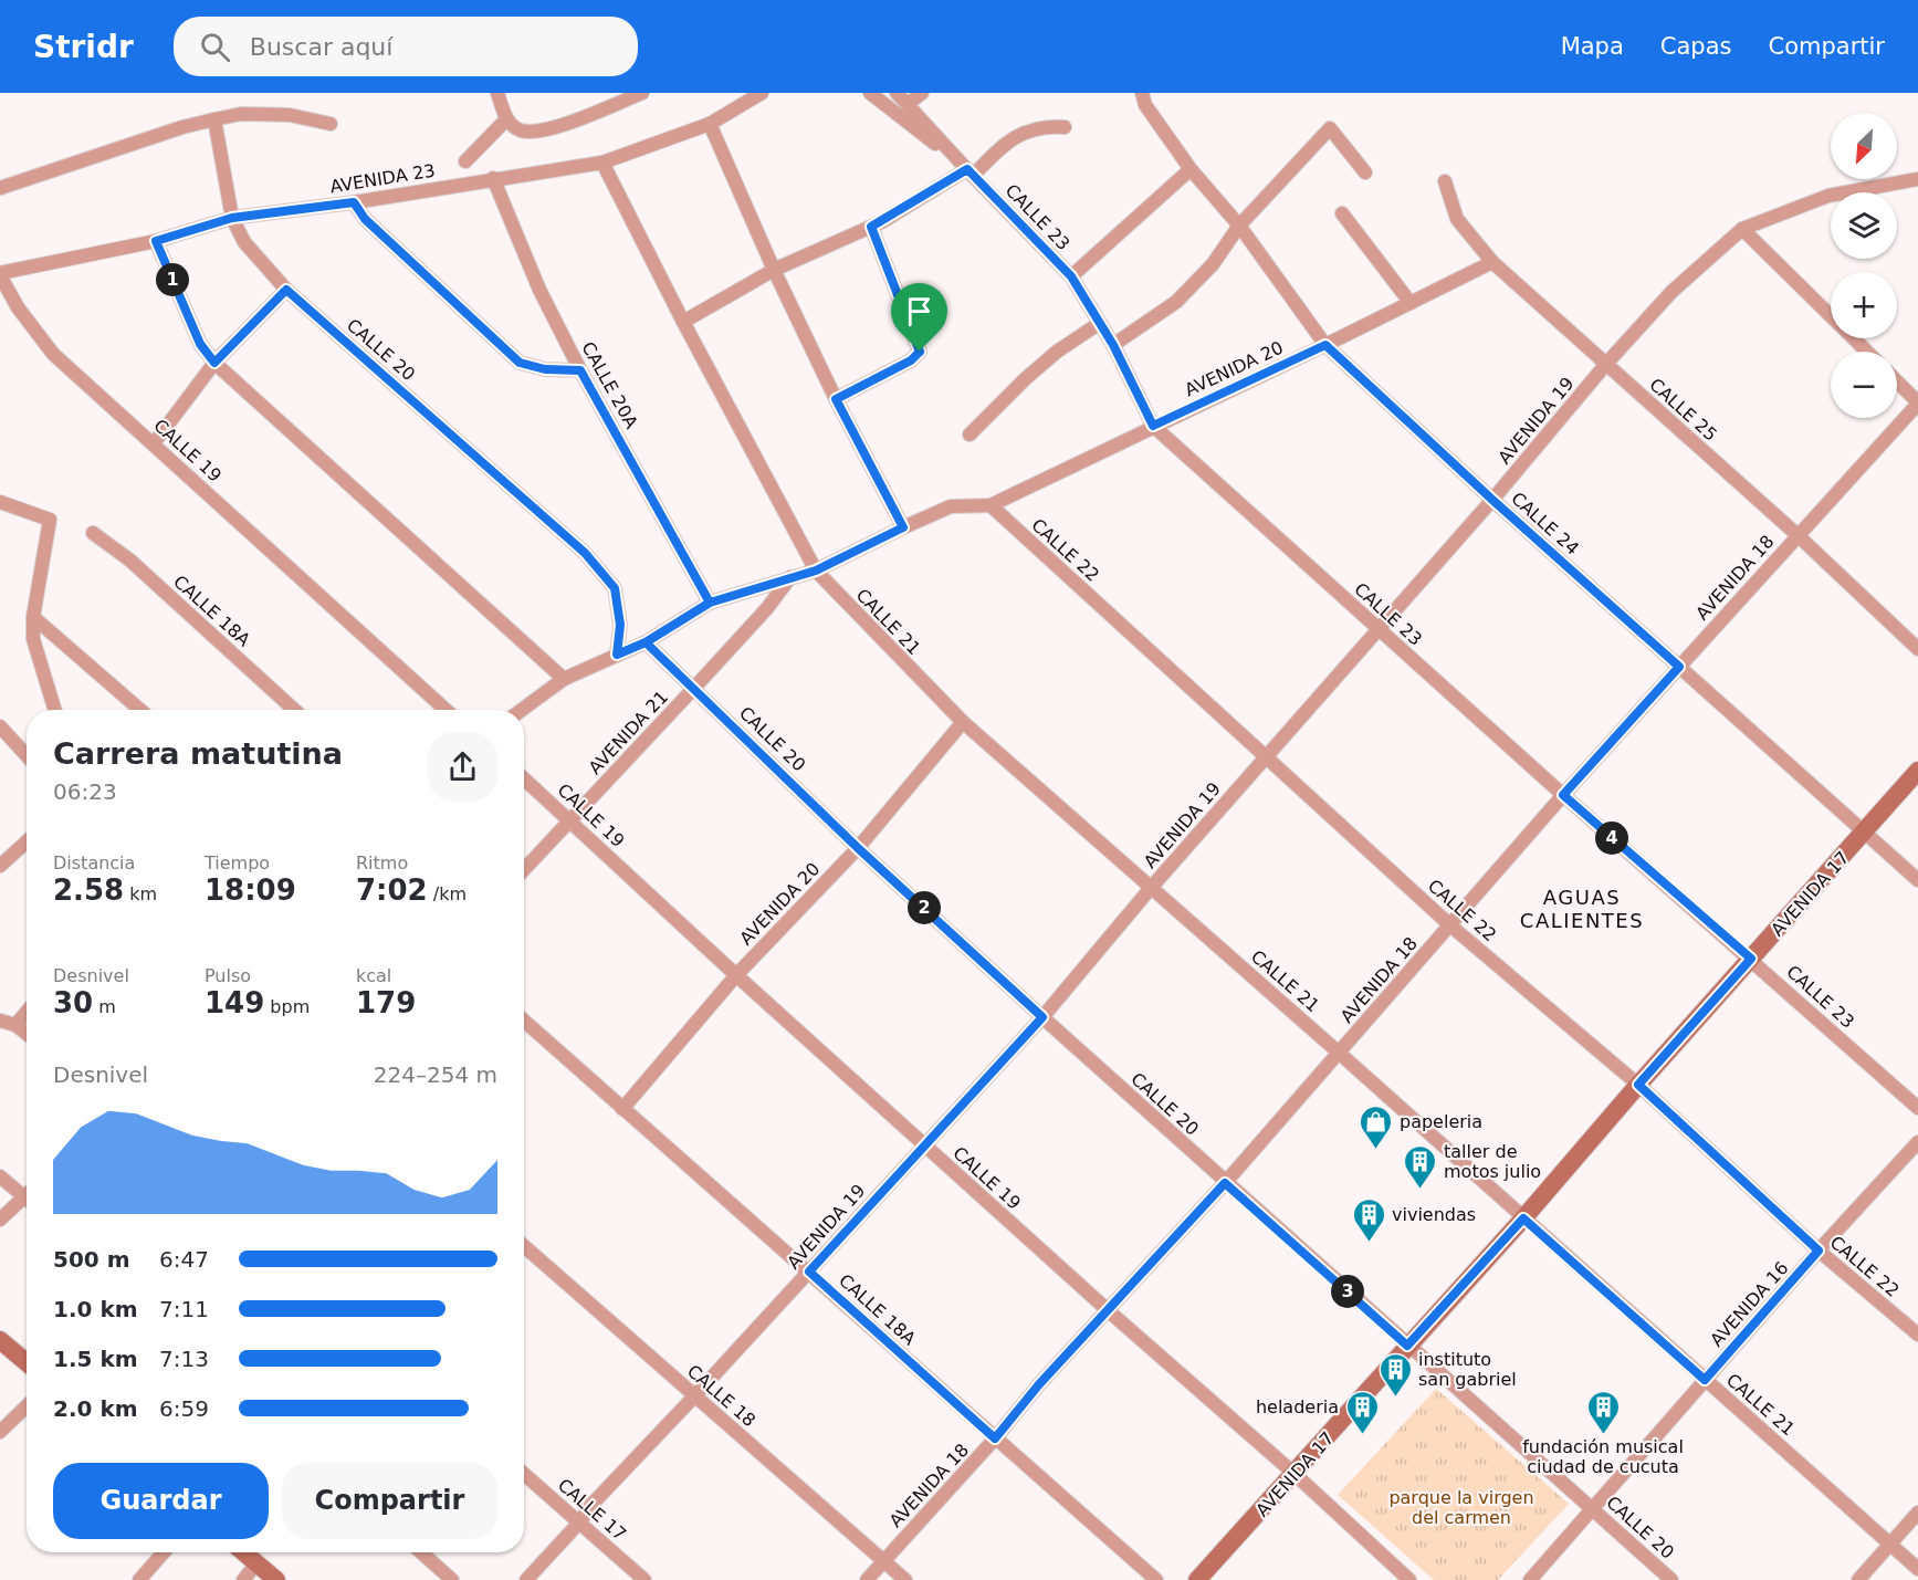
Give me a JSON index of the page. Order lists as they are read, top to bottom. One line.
{"streets":{"street":["AVENIDA 23","CALLE 23","CALLE 20","AVENIDA 20","CALLE 20A","CALLE 25","AVENIDA 19","CALLE 19","CALLE 24","CALLE 22","AVENIDA 18","CALLE 18A","CALLE 21","AVENIDA 21","AVENIDA 17","AVENIDA 16","CALLE 18","CALLE 17"]},"crossings":[["AVENIDA 23","CALLE 20"],["AVENIDA 23","CALLE 20A"],["AVENIDA 23","CALLE 19"],["AVENIDA 23","CALLE 21"],["CALLE 23","AVENIDA 20"],["CALLE 23","AVENIDA 19"],["CALLE 23","AVENIDA 18"],["CALLE 23","AVENIDA 17"],["CALLE 20","AVENIDA 20"],["CALLE 20","AVENIDA 19"],["CALLE 20","AVENIDA 18"],["CALLE 20","AVENIDA 21"],["CALLE 20","AVENIDA 17"],["CALLE 20","AVENIDA 16"],["AVENIDA 20","CALLE 25"],["AVENIDA 20","CALLE 19"],["AVENIDA 20","CALLE 24"],["AVENIDA 20","CALLE 22"],["AVENIDA 20","CALLE 18A"],["AVENIDA 20","CALLE 21"],["CALLE 25","AVENIDA 19"],["CALLE 25","AVENIDA 18"],["AVENIDA 19","CALLE 19"],["AVENIDA 19","CALLE 24"],["AVENIDA 19","CALLE 22"],["AVENIDA 19","CALLE 18A"],["AVENIDA 19","CALLE 21"],["AVENIDA 19","CALLE 18"],["AVENIDA 19","CALLE 17"],["CALLE 19","AVENIDA 18"],["CALLE 19","AVENIDA 21"],["CALLE 19","AVENIDA 17"],["CALLE 24","AVENIDA 18"],["CALLE 24","AVENIDA 17"],["CALLE 22","AVENIDA 18"],["CALLE 22","AVENIDA 17"],["CALLE 22","AVENIDA 16"],["AVENIDA 18","CALLE 18A"],["AVENIDA 18","CALLE 21"],["AVENIDA 18","CALLE 18"],["CALLE 21","AVENIDA 17"],["CALLE 21","AVENIDA 16"]],"districts":["AGUAS CALIENTES"],"parks":["parque la virgen del carmen"],"places":{"shop":["papeleria"],"building":["taller de motos julio","viviendas","instituto san gabriel","heladeria","fundación musical ciudad de cucuta"]},"north":"bottom left","page":{"header":"Stridr","search":"Buscar aquí","nav":["Mapa","Capas","Compartir"],"map_buttons":["+","−"],"pins":["1","4","2","3"],"heading":["Carrera matutina","06:23"],"stats":[["Distancia","2.58 km"],["Tiempo","18:09"],["Ritmo","7:02 /km"],["Desnivel","30 m"],["Pulso","149 bpm"],["kcal","179"]],"chart":["Desnivel","224–254 m"],"list":[{"name":"500 m","note":"6:47"},{"name":"1.0 km","note":"7:11"},{"name":"1.5 km","note":"7:13"},{"name":"2.0 km","note":"6:59"}],"buttons":["Guardar","Compartir"]}}
